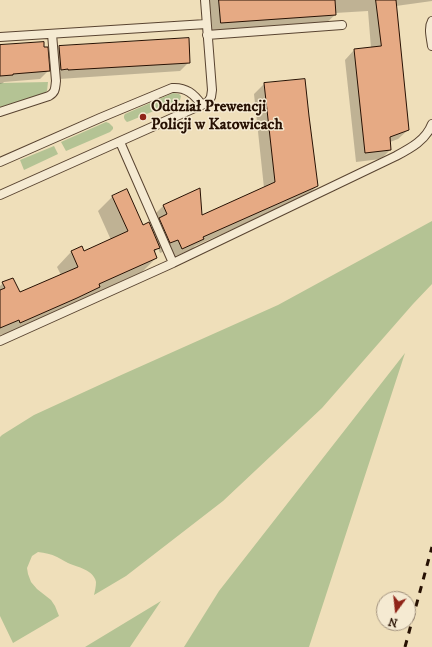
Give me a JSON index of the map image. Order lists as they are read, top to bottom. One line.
{"places":["Oddział Prewencji Policji w Katowicach"],"north":"bottom"}
